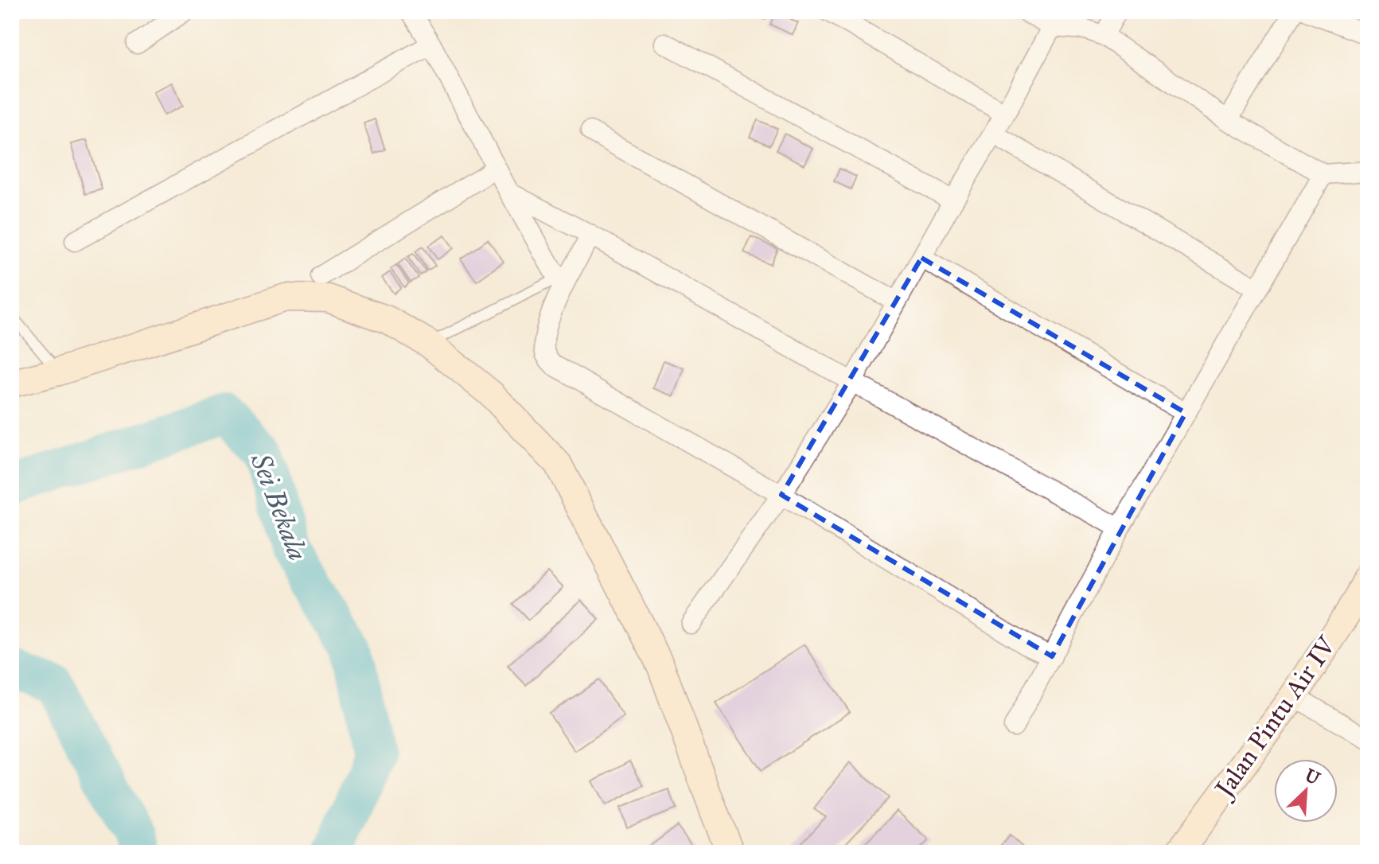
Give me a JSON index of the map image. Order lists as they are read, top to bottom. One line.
{"streets":{"main road":["Jalan Pintu Air IV"]},"water":["Sei Bekala"],"north":"top right"}
